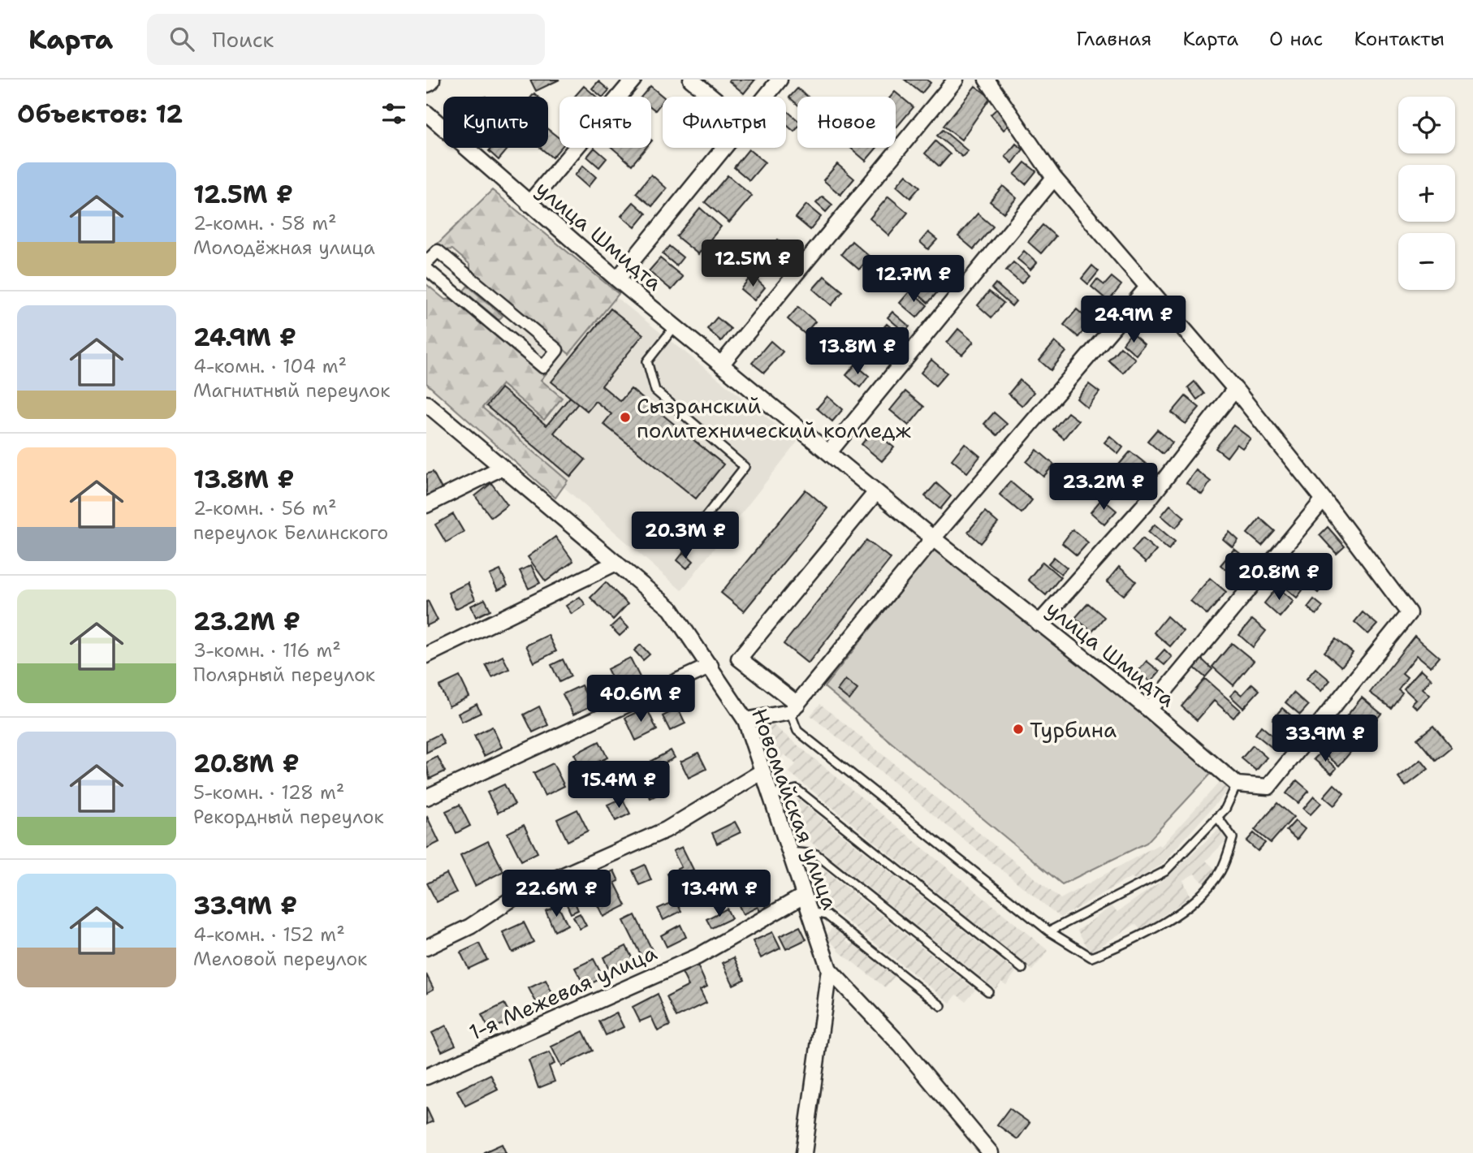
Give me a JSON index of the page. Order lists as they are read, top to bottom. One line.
{"streets":{"street":["улица Шмидта","Новомайская улица","1-я Межевая улица"]},"crossings":[["Новомайская улица","1-я Межевая улица"]],"places":["Сызранский политехнический колледж","Турбина"],"page":{"header":"Карта","search":"Поиск","nav":["Главная","Карта","О нас","Контакты"],"heading":"Объектов: 12","map_buttons":["+","−"],"chip":["Купить","Снять","Фильтры","Новое"],"list":[{"name":"12.5M ₽","note":"2-комн. · 58 m² · Молодёжная улица"},{"name":"24.9M ₽","note":"4-комн. · 104 m² · Магнитный переулок"},{"name":"13.8M ₽","note":"2-комн. · 56 m² · переулок Белинского"},{"name":"23.2M ₽","note":"3-комн. · 116 m² · Полярный переулок"},{"name":"20.8M ₽","note":"5-комн. · 128 m² · Рекордный переулок"},{"name":"33.9M ₽","note":"4-комн. · 152 m² · Меловой переулок"}],"price":["12.5M ₽","12.7M ₽","24.9M ₽","13.8M ₽","23.2M ₽","20.3M ₽","20.8M ₽","40.6M ₽","33.9M ₽","15.4M ₽","22.6M ₽","13.4M ₽"]}}
